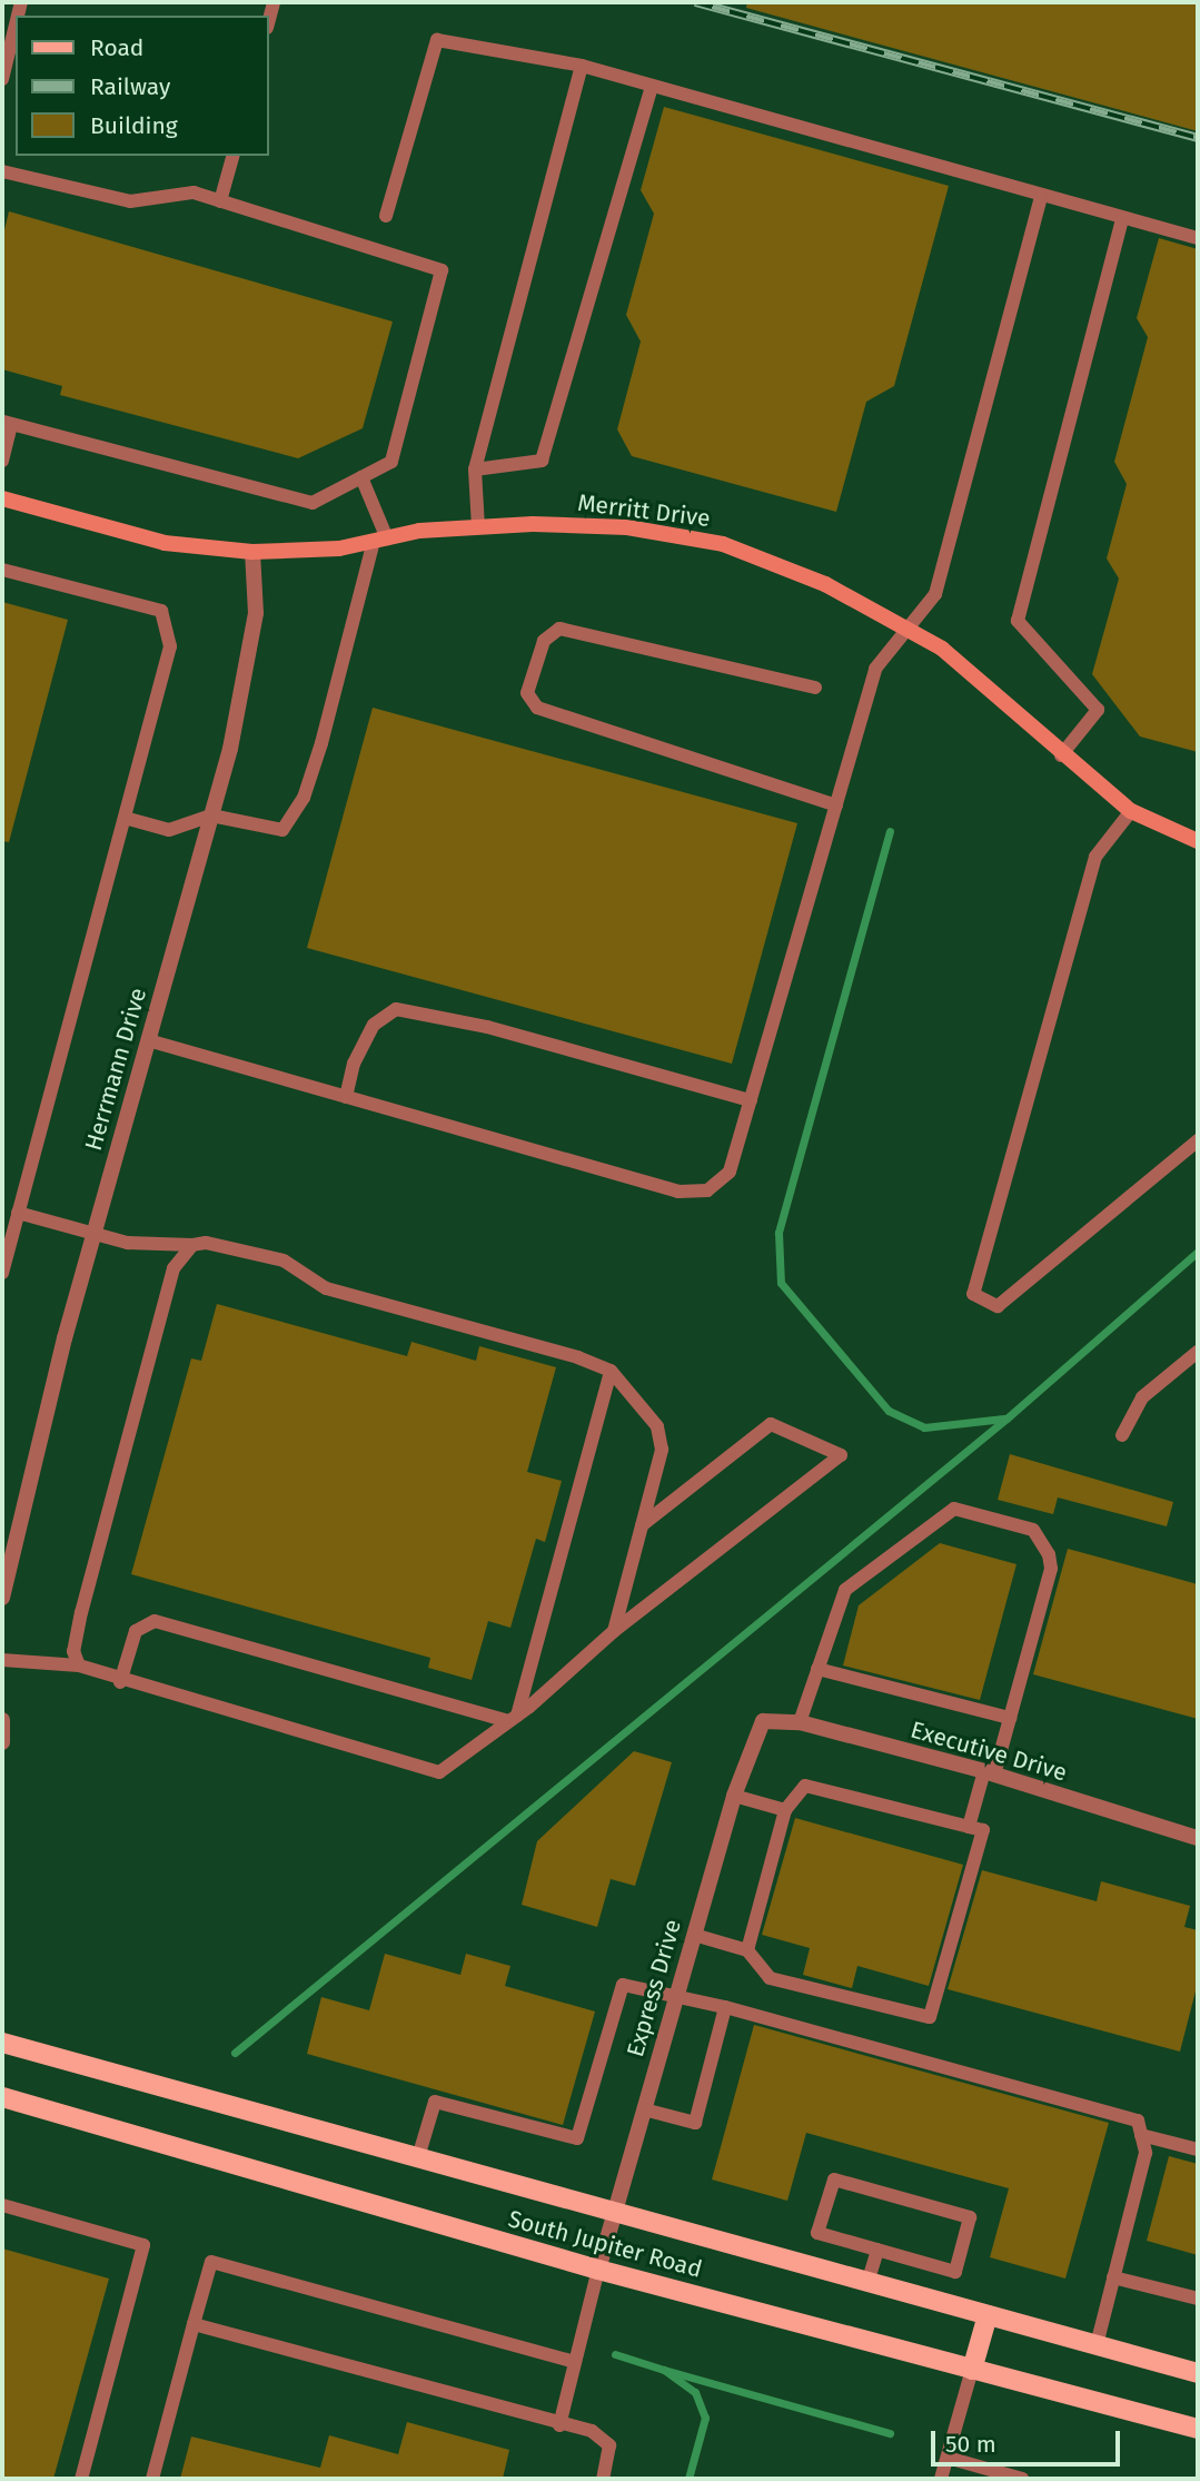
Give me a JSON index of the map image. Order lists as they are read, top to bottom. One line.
{"streets":{"main road":["South Jupiter Road"],"street":["Merritt Drive","Herrmann Drive","Executive Drive","Express Drive"]},"crossings":[["Merritt Drive","Herrmann Drive"],["Executive Drive","Express Drive"],["Express Drive","South Jupiter Road"]],"legend":["Road","Railway","Building"],"scale_bar":"50 m"}
